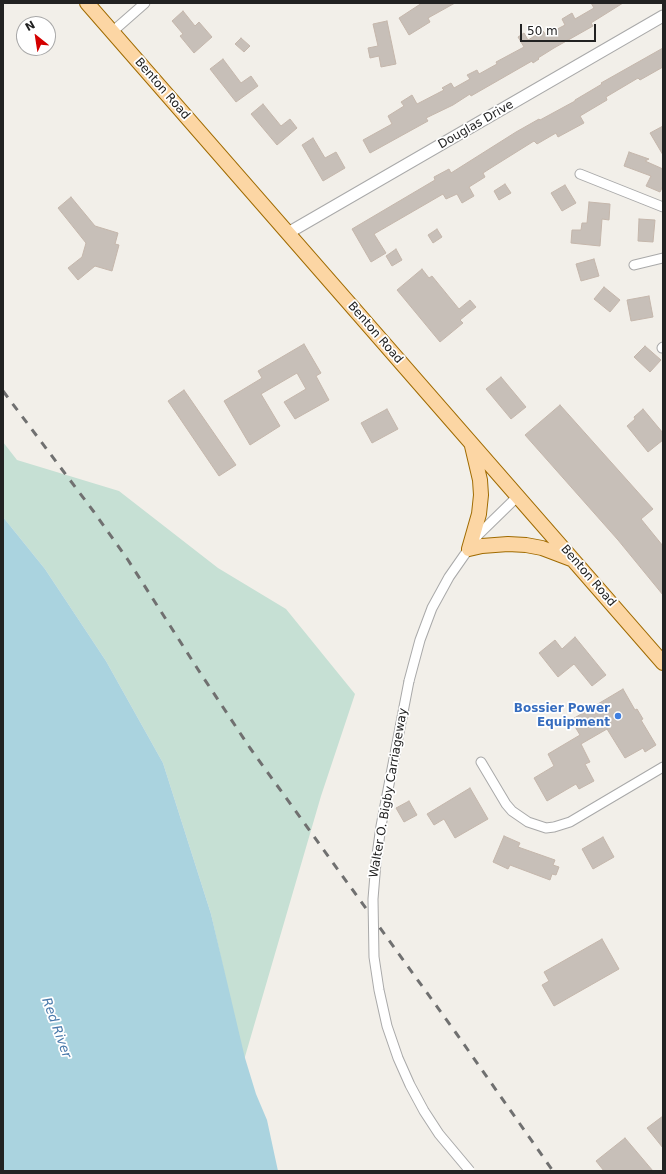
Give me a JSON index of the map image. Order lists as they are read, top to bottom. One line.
{"streets":{"main road":["Benton Road"],"street":["Douglas Drive","Walter O. Bigby Carriageway"]},"crossings":[["Benton Road","Douglas Drive"],["Benton Road","Walter O. Bigby Carriageway"]],"water":["Red River"],"places":["Bossier Power Equipment"],"scale_bar":"50 m","north":"top left"}
